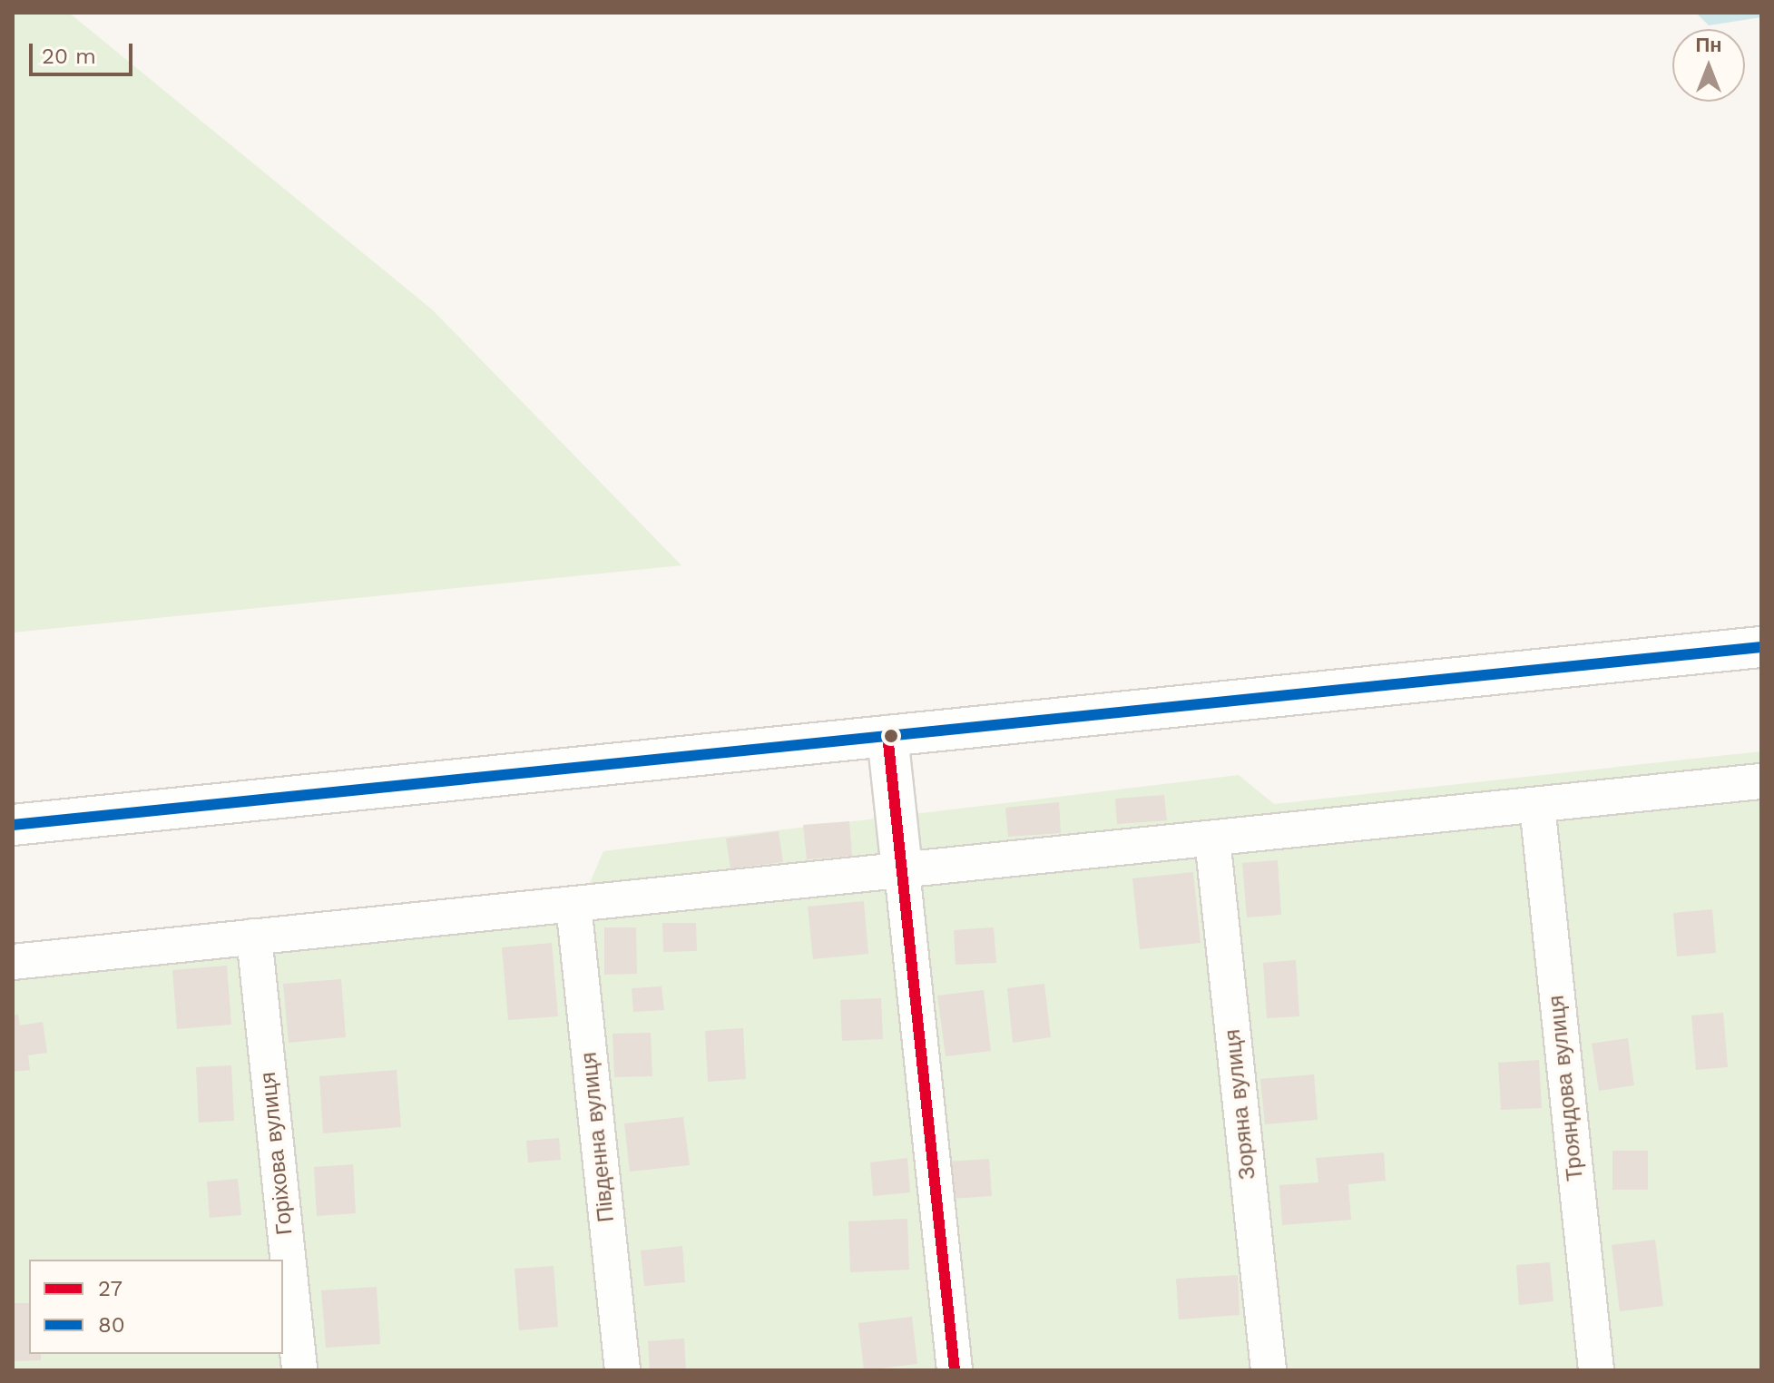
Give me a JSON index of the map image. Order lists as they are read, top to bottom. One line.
{"streets":{"street":["Трояндова вулиця","Зоряна вулиця","Південна вулиця","Горіхова вулиця"]},"lines":["transit line 80","transit line 27"],"legend":["27","80"],"scale_bar":"20 m","north":"top"}
